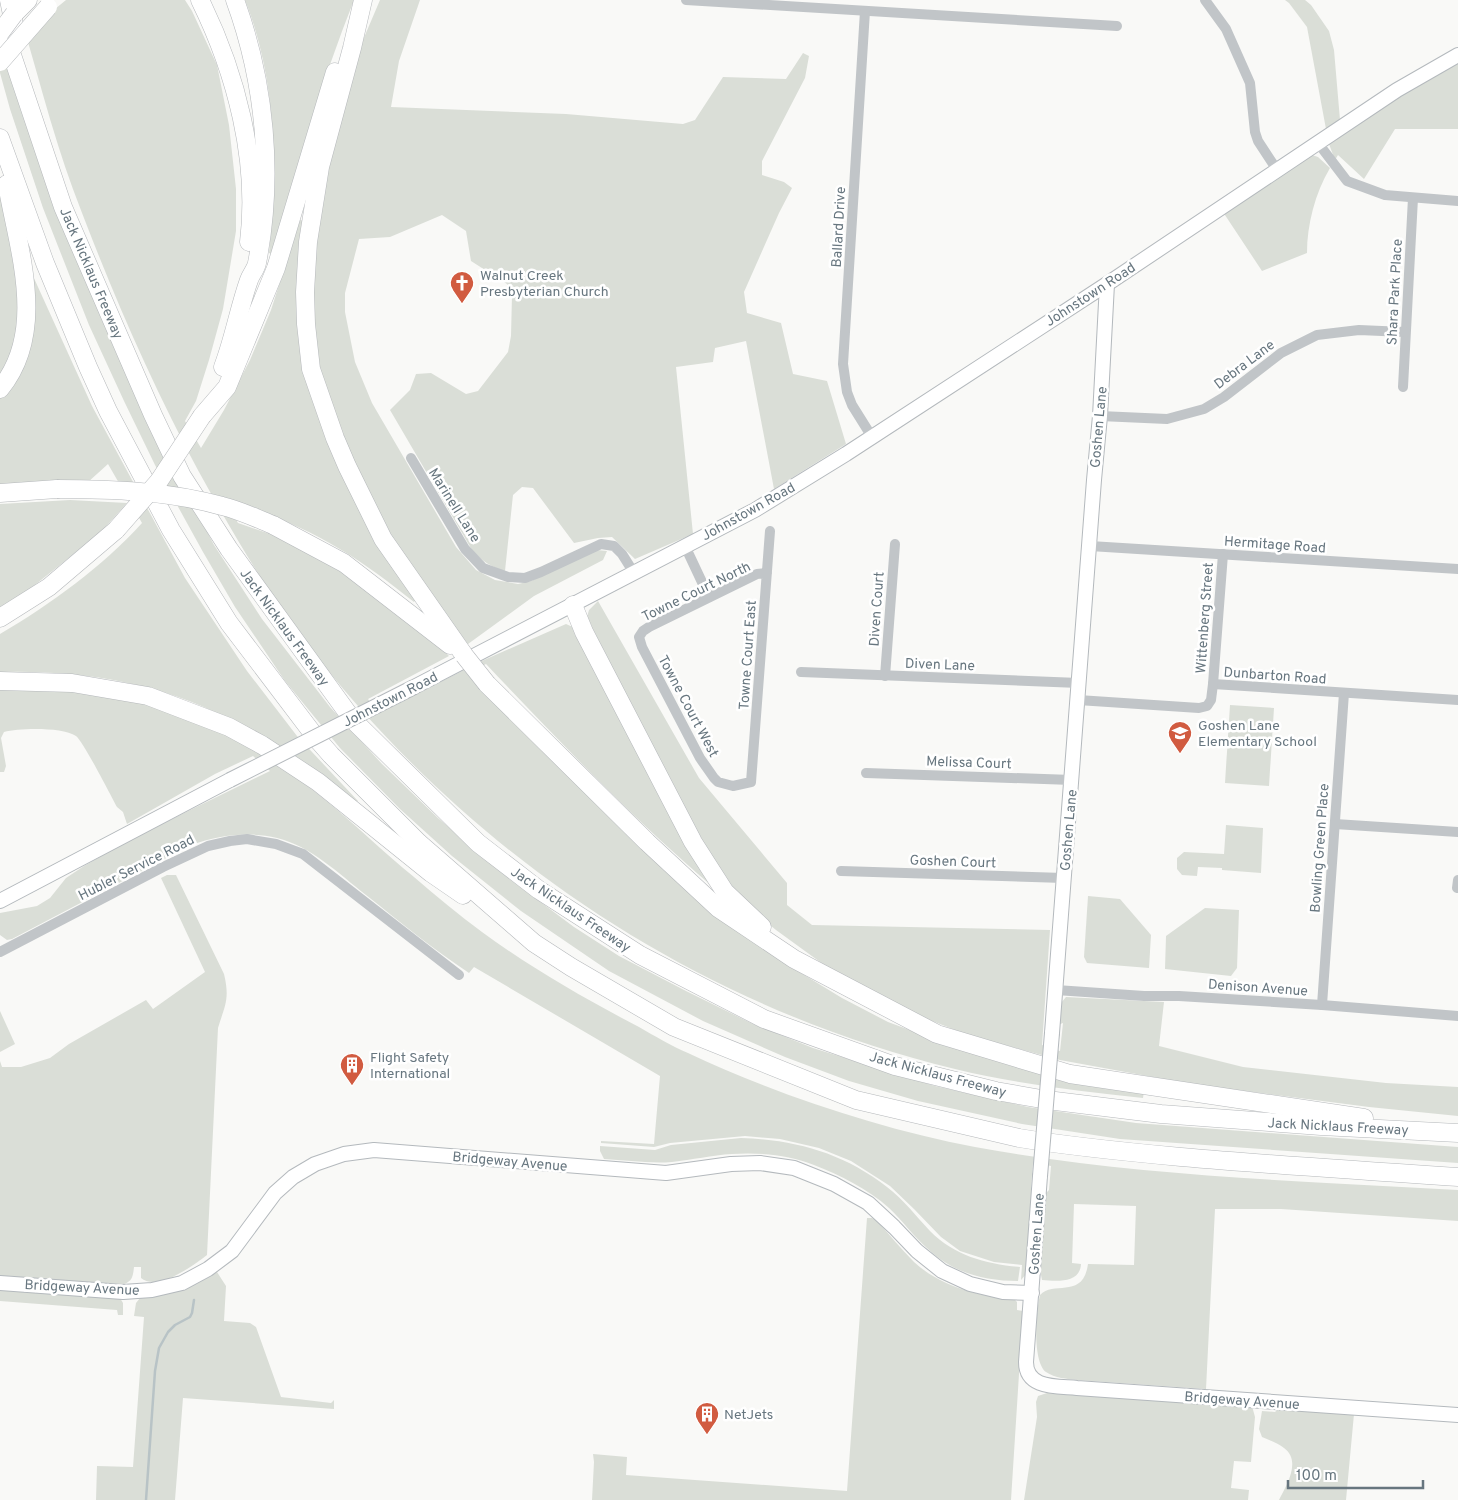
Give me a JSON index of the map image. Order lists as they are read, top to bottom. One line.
{"streets":{"highway":["Jack Nicklaus Freeway"],"street":["Ballard Drive","Shara Park Place","Johnstown Road","Debra Lane","Goshen Lane","Marinell Lane","Hermitage Road","Towne Court North","Diven Court","Wittenberg Street","Towne Court East","Diven Lane","Dunbarton Road","Towne Court West","Melissa Court","Bowling Green Place","Goshen Court","Hubler Service Road","Denison Avenue","Bridgeway Avenue"]},"crossings":[["Ballard Drive","Johnstown Road"],["Shara Park Place","Debra Lane"],["Johnstown Road","Goshen Lane"],["Johnstown Road","Marinell Lane"],["Debra Lane","Goshen Lane"],["Goshen Lane","Hermitage Road"],["Goshen Lane","Diven Lane"],["Goshen Lane","Dunbarton Road"],["Goshen Lane","Melissa Court"],["Goshen Lane","Goshen Court"],["Goshen Lane","Denison Avenue"],["Goshen Lane","Bridgeway Avenue"],["Hermitage Road","Wittenberg Street"],["Towne Court North","Towne Court East"],["Towne Court North","Towne Court West"],["Diven Court","Diven Lane"],["Wittenberg Street","Dunbarton Road"],["Towne Court East","Towne Court West"],["Dunbarton Road","Bowling Green Place"],["Bowling Green Place","Denison Avenue"]],"places":{"church":["Walnut Creek Presbyterian Church"],"school or university":["Goshen Lane Elementary School"],"building":["Flight Safety International","NetJets"]},"scale_bar":"100 m"}
